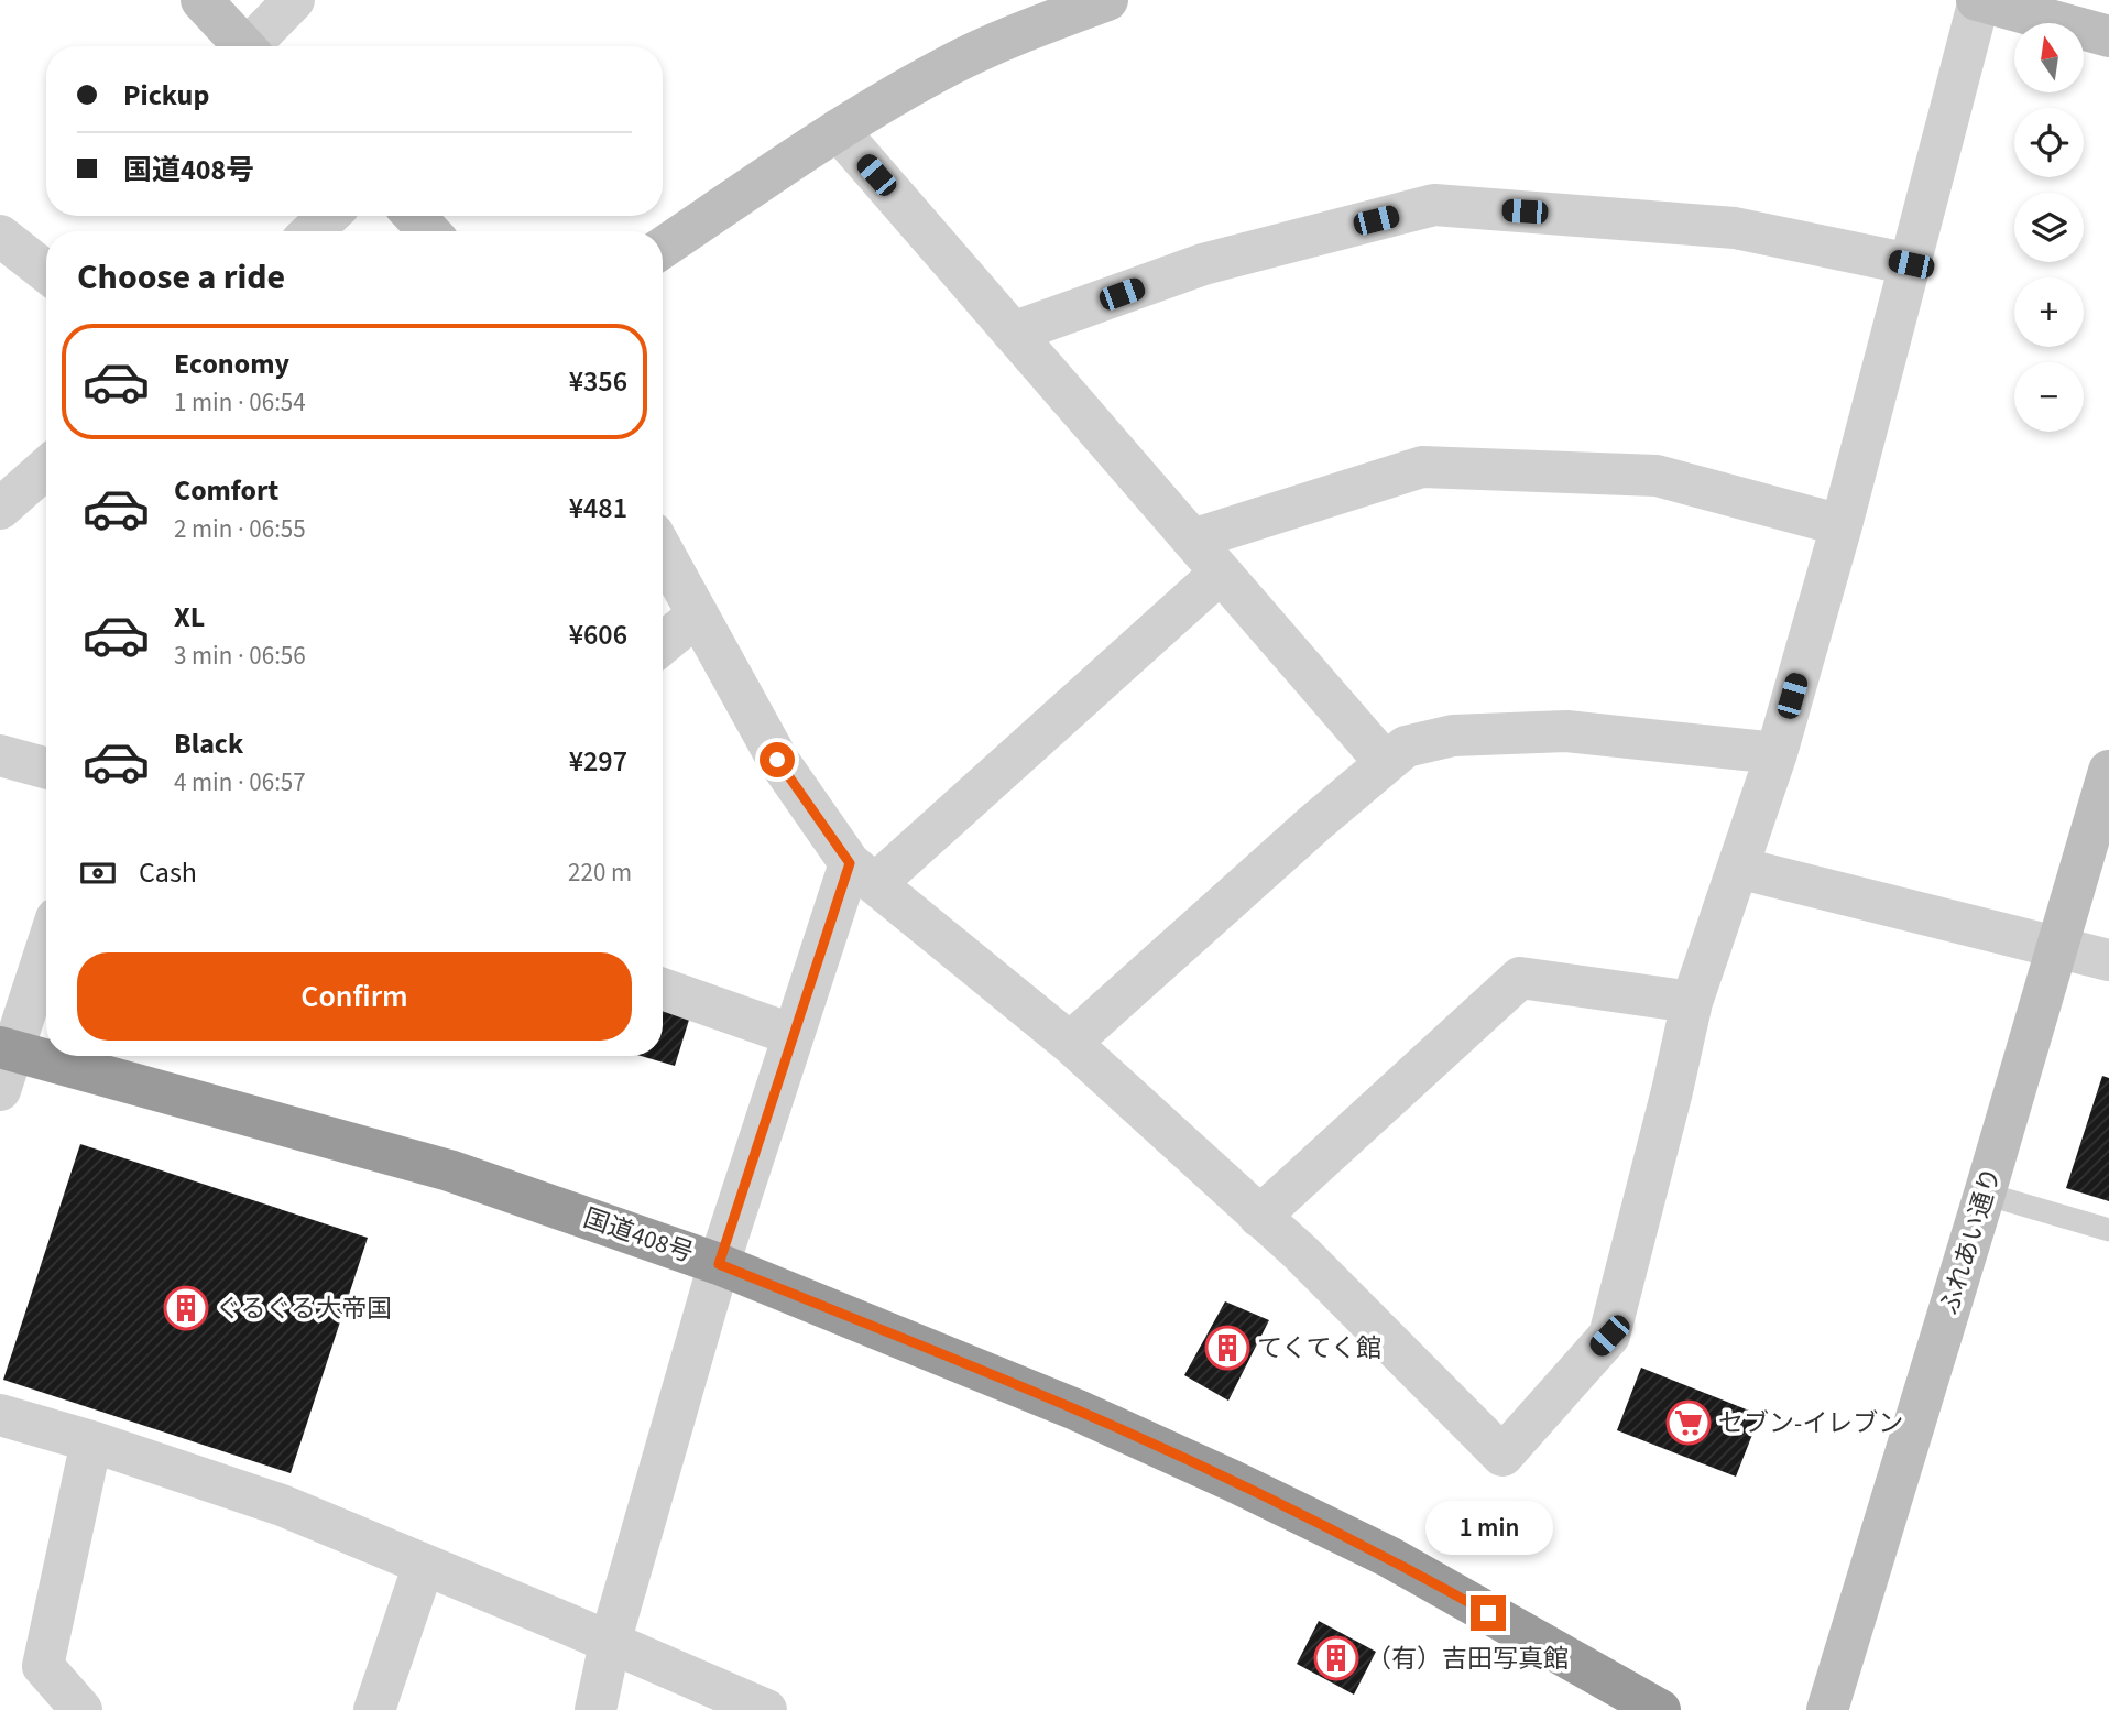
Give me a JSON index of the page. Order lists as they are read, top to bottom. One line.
{"streets":{"highway":["国道408号"],"street":["ふれあい通り"]},"places":{"building":["ぐるぐる大帝国","てくてく館","（有）吉田写真館"],"supermarket":["セブン-イレブン"]},"north":"top","page":{"map_buttons":["+","−"],"banner":["Pickup","国道408号"],"heading":"Choose a ride","list":[{"name":"Economy","note":"1 min · 06:54","value":"¥356"},{"name":"Comfort","note":"2 min · 06:55","value":"¥481"},{"name":"XL","note":"3 min · 06:56","value":"¥606"},{"name":"Black","note":"4 min · 06:57","value":"¥297"}],"pay":["Cash","220 m"],"buttons":"Confirm","bubble":"1 min"}}
